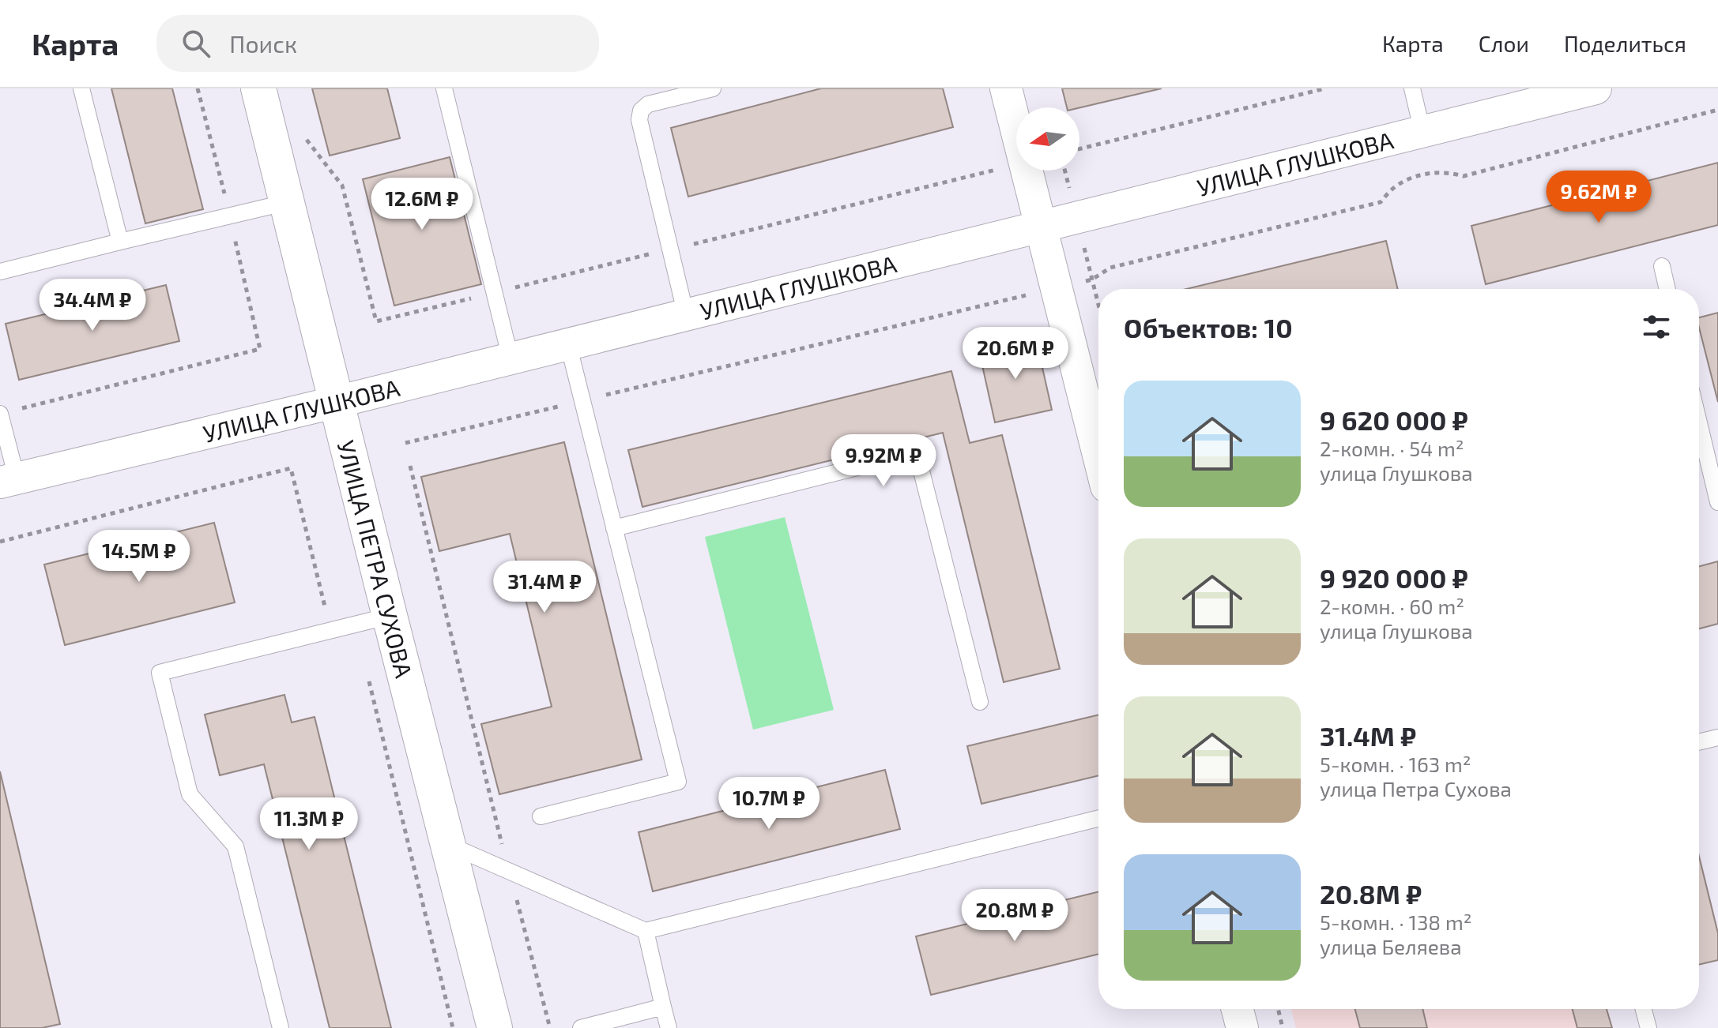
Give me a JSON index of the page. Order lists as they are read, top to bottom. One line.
{"streets":{"street":["УЛИЦА ГЛУШКОВА","УЛИЦА ПЕТРА СУХОВА"]},"crossings":[["УЛИЦА ГЛУШКОВА","УЛИЦА ПЕТРА СУХОВА"]],"north":"left","page":{"header":"Карта","search":"Поиск","nav":["Карта","Слои","Поделиться"],"price":["9.62M ₽","12.6M ₽","34.4M ₽","20.6M ₽","9.92M ₽","14.5M ₽","31.4M ₽","10.7M ₽","11.3M ₽","20.8M ₽"],"heading":"Объектов: 10","list":[{"name":"9 620 000 ₽","note":"2-комн. · 54 m² · улица Глушкова"},{"name":"9 920 000 ₽","note":"2-комн. · 60 m² · улица Глушкова"},{"name":"31.4M ₽","note":"5-комн. · 163 m² · улица Петра Сухова"},{"name":"20.8M ₽","note":"5-комн. · 138 m² · улица Беляева"}]}}
